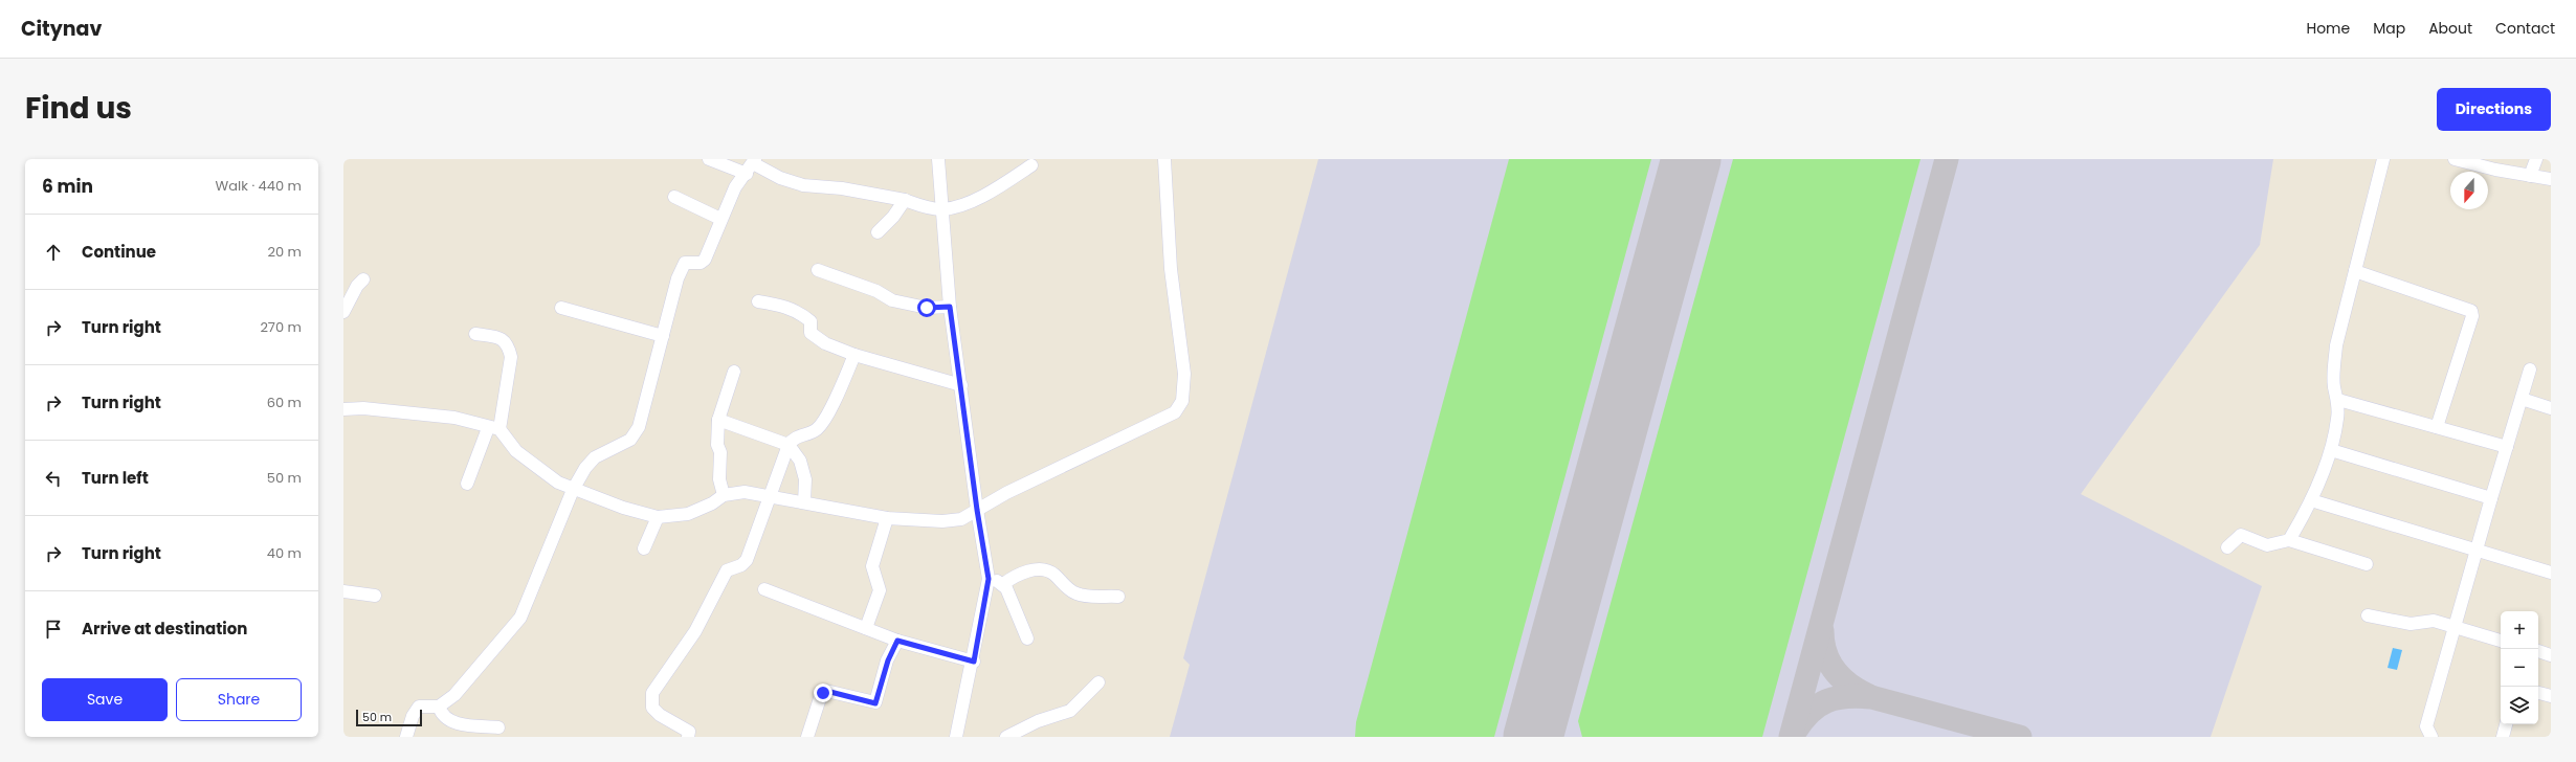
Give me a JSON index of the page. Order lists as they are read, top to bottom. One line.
{"scale_bar":"50 m","north":"bottom","page":{"header":"Citynav","nav":["Home","Map","About","Contact"],"title":"Find us","buttons":["Directions",["Save","Share"]],"heading":["6 min","Walk · 440 m"],"list":[["Continue","20 m"],["Turn right","270 m"],["Turn right","60 m"],["Turn left","50 m"],["Turn right","40 m"],"Arrive at destination"],"map_buttons":["+","−"],"scale":"50 m"}}
